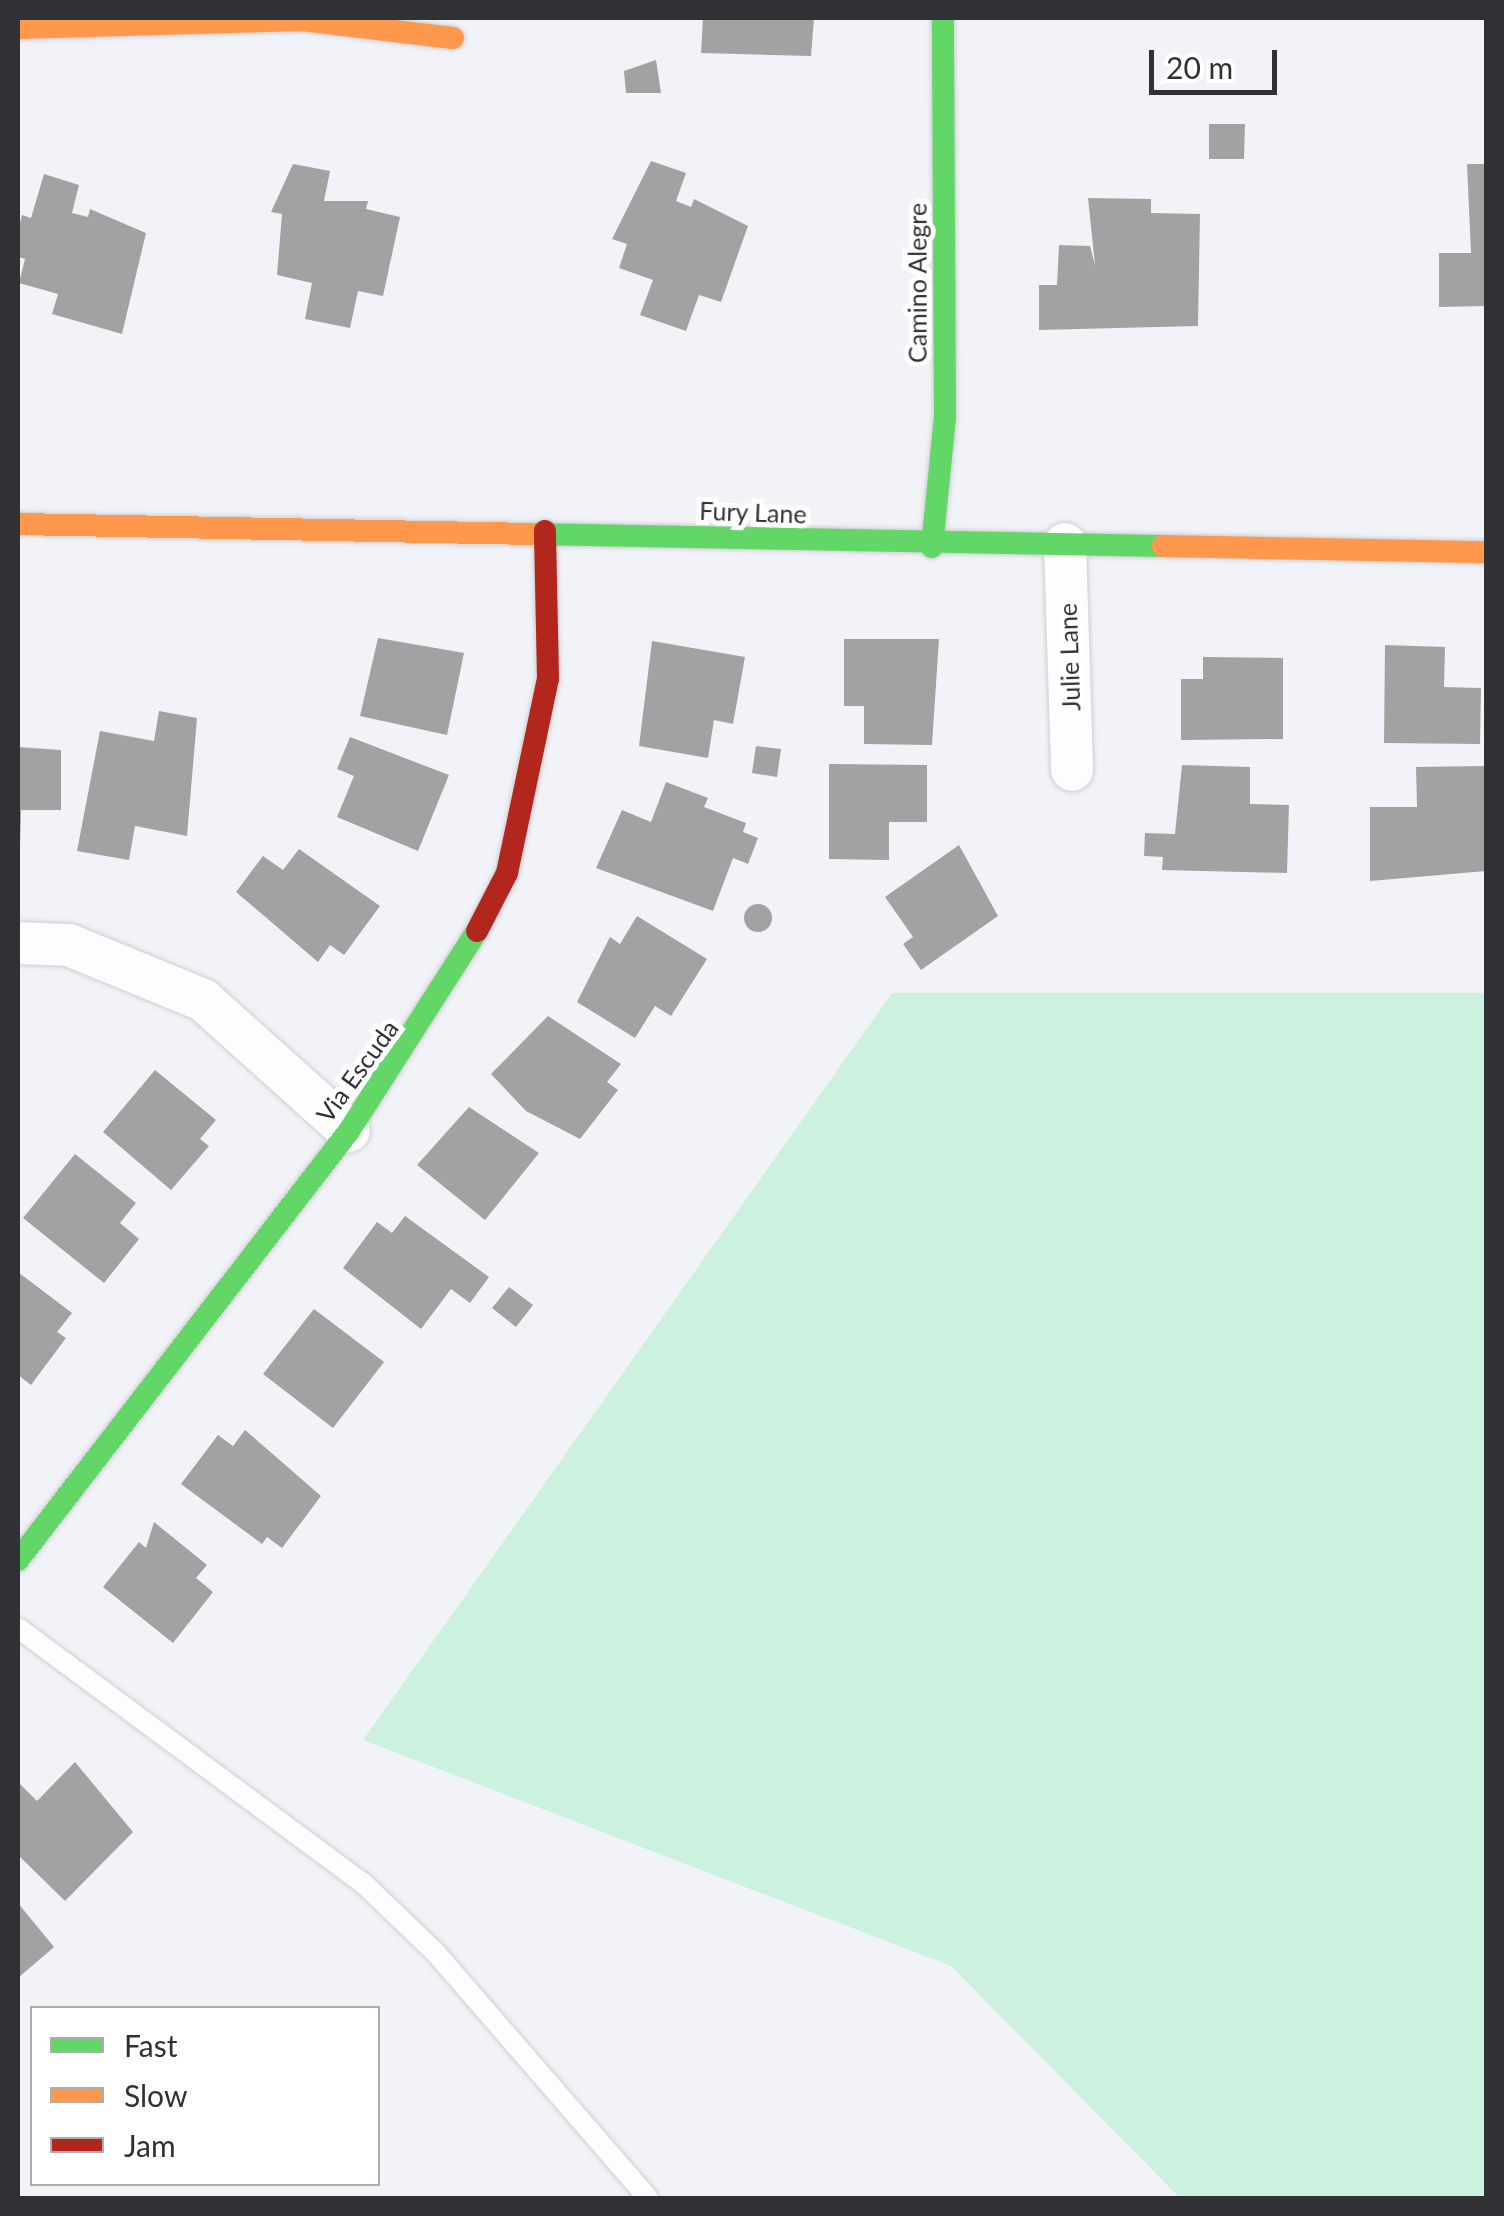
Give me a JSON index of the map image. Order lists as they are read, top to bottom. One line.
{"streets":{"street":["Camino Alegre","Fury Lane","Julie Lane","Via Escuda"]},"crossings":[["Camino Alegre","Fury Lane"],["Fury Lane","Julie Lane"],["Fury Lane","Via Escuda"]],"legend":["Fast","Slow","Jam"],"scale_bar":"20 m"}
